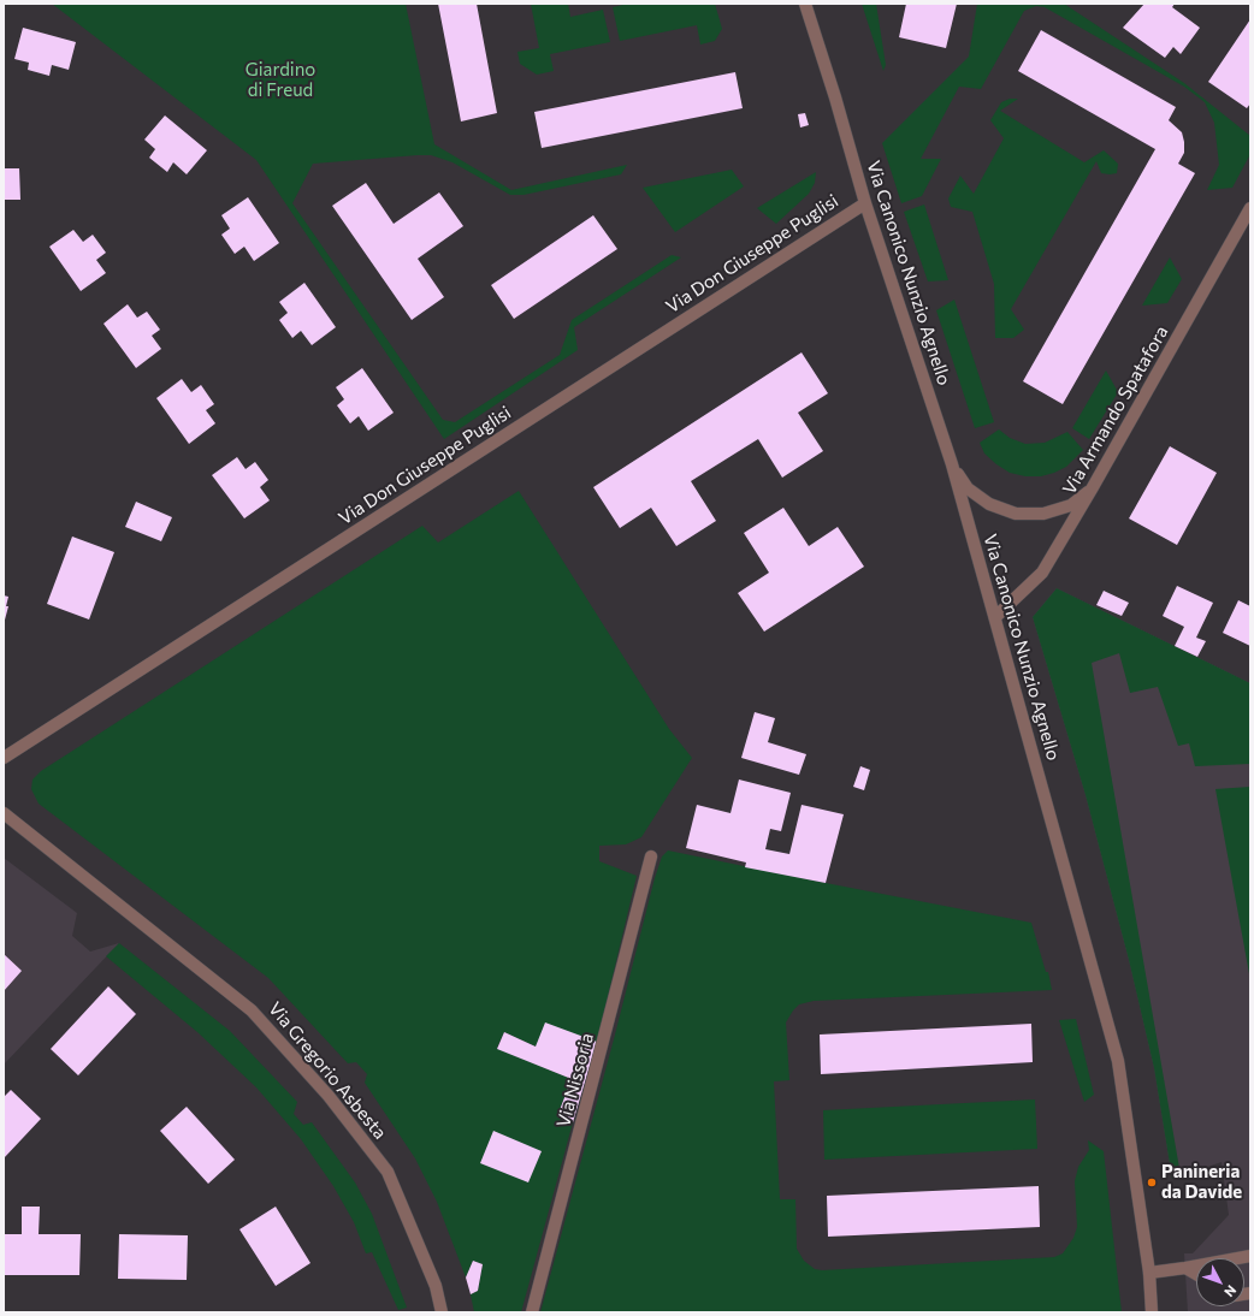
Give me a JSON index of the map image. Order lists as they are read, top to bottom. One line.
{"streets":{"street":["Via Don Giuseppe Puglisi","Via Canonico Nunzio Agnello","Via Armando Spatafora","Via Gregorio Asbesta","Via Nissoria"]},"crossings":[["Via Don Giuseppe Puglisi","Via Canonico Nunzio Agnello"],["Via Canonico Nunzio Agnello","Via Armando Spatafora"]],"parks":["Giardino di Freud"],"places":["Panineria da Davide"],"north":"bottom right"}
